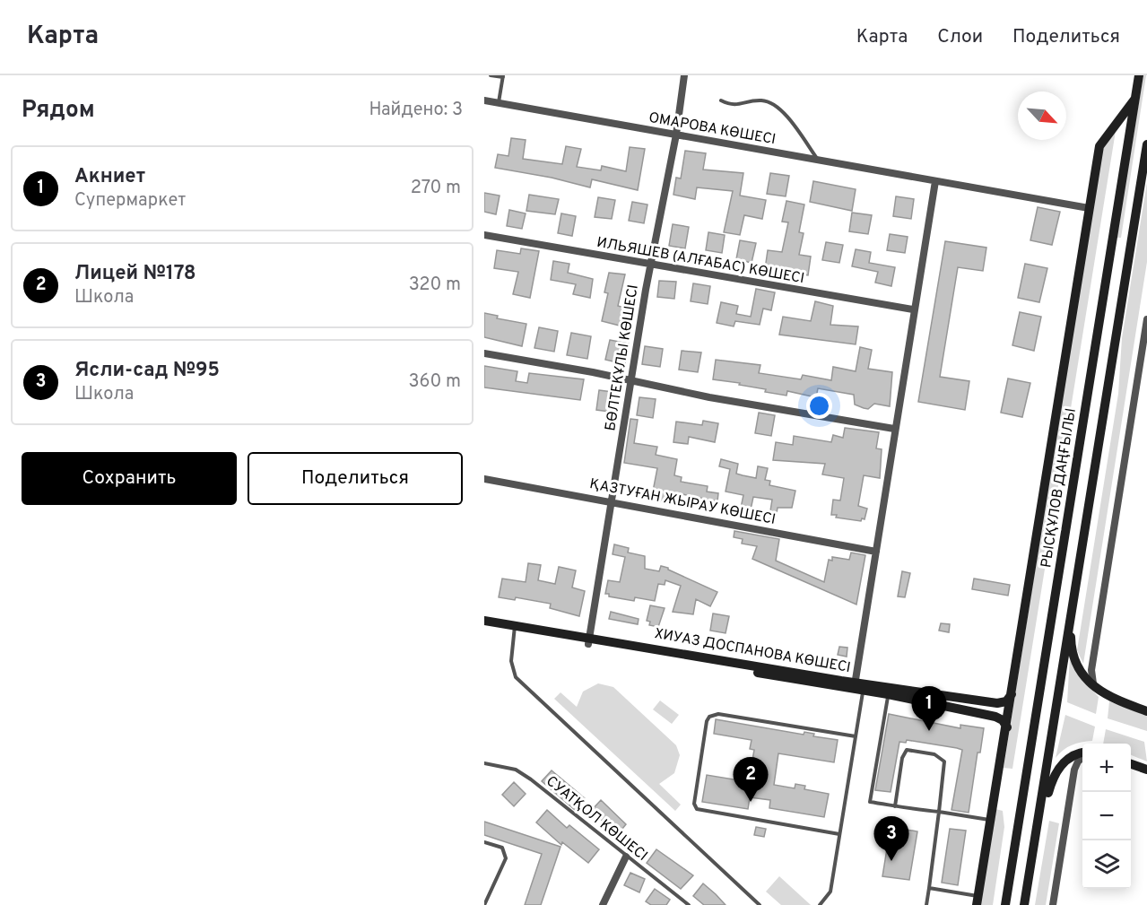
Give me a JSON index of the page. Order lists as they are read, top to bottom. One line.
{"streets":{"street":["ОМАРОВА КӨШЕСІ","ИЛЬЯШЕВ (АЛҒАБАС) КӨШЕСІ","БӨЛТЕКҰЛЫ КӨШЕСІ","РЫСҚҰЛОВ ДАҢҒЫЛЫ","ҚАЗТУҒАН ЖЫРАУ КӨШЕСІ","ХИУАЗ ДОСПАНОВА КӨШЕСІ"],"lane":["СУАТҚОЛ КӨШЕСІ"]},"crossings":[["ОМАРОВА КӨШЕСІ","БӨЛТЕКҰЛЫ КӨШЕСІ"],["ИЛЬЯШЕВ (АЛҒАБАС) КӨШЕСІ","БӨЛТЕКҰЛЫ КӨШЕСІ"],["БӨЛТЕКҰЛЫ КӨШЕСІ","ҚАЗТУҒАН ЖЫРАУ КӨШЕСІ"],["БӨЛТЕКҰЛЫ КӨШЕСІ","ХИУАЗ ДОСПАНОВА КӨШЕСІ"]],"north":"bottom right","page":{"header":"Карта","nav":["Карта","Слои","Поделиться"],"heading":["Рядом","Найдено: 3"],"list":[{"mark":"1","name":"Акниет","note":"Супермаркет","value":"270 m"},{"mark":"2","name":"Лицей №178","note":"Школа","value":"320 m"},{"mark":"3","name":"Ясли-сад №95","note":"Школа","value":"360 m"}],"buttons":["Сохранить","Поделиться"],"pins":["1","2","3"],"map_buttons":["+","−"]}}
